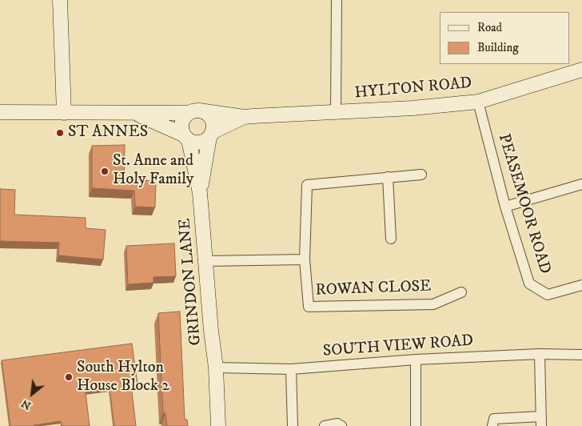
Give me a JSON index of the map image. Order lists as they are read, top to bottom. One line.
{"streets":{"street":["HYLTON ROAD","PEASEMOOR ROAD","GRINDON LANE","ROWAN CLOSE","SOUTH VIEW ROAD"]},"crossings":[["HYLTON ROAD","PEASEMOOR ROAD"],["HYLTON ROAD","GRINDON LANE"],["GRINDON LANE","SOUTH VIEW ROAD"]],"places":["ST ANNES","St. Anne and Holy Family","South Hylton House Block 2"],"legend":["Road","Building"],"north":"bottom left"}
